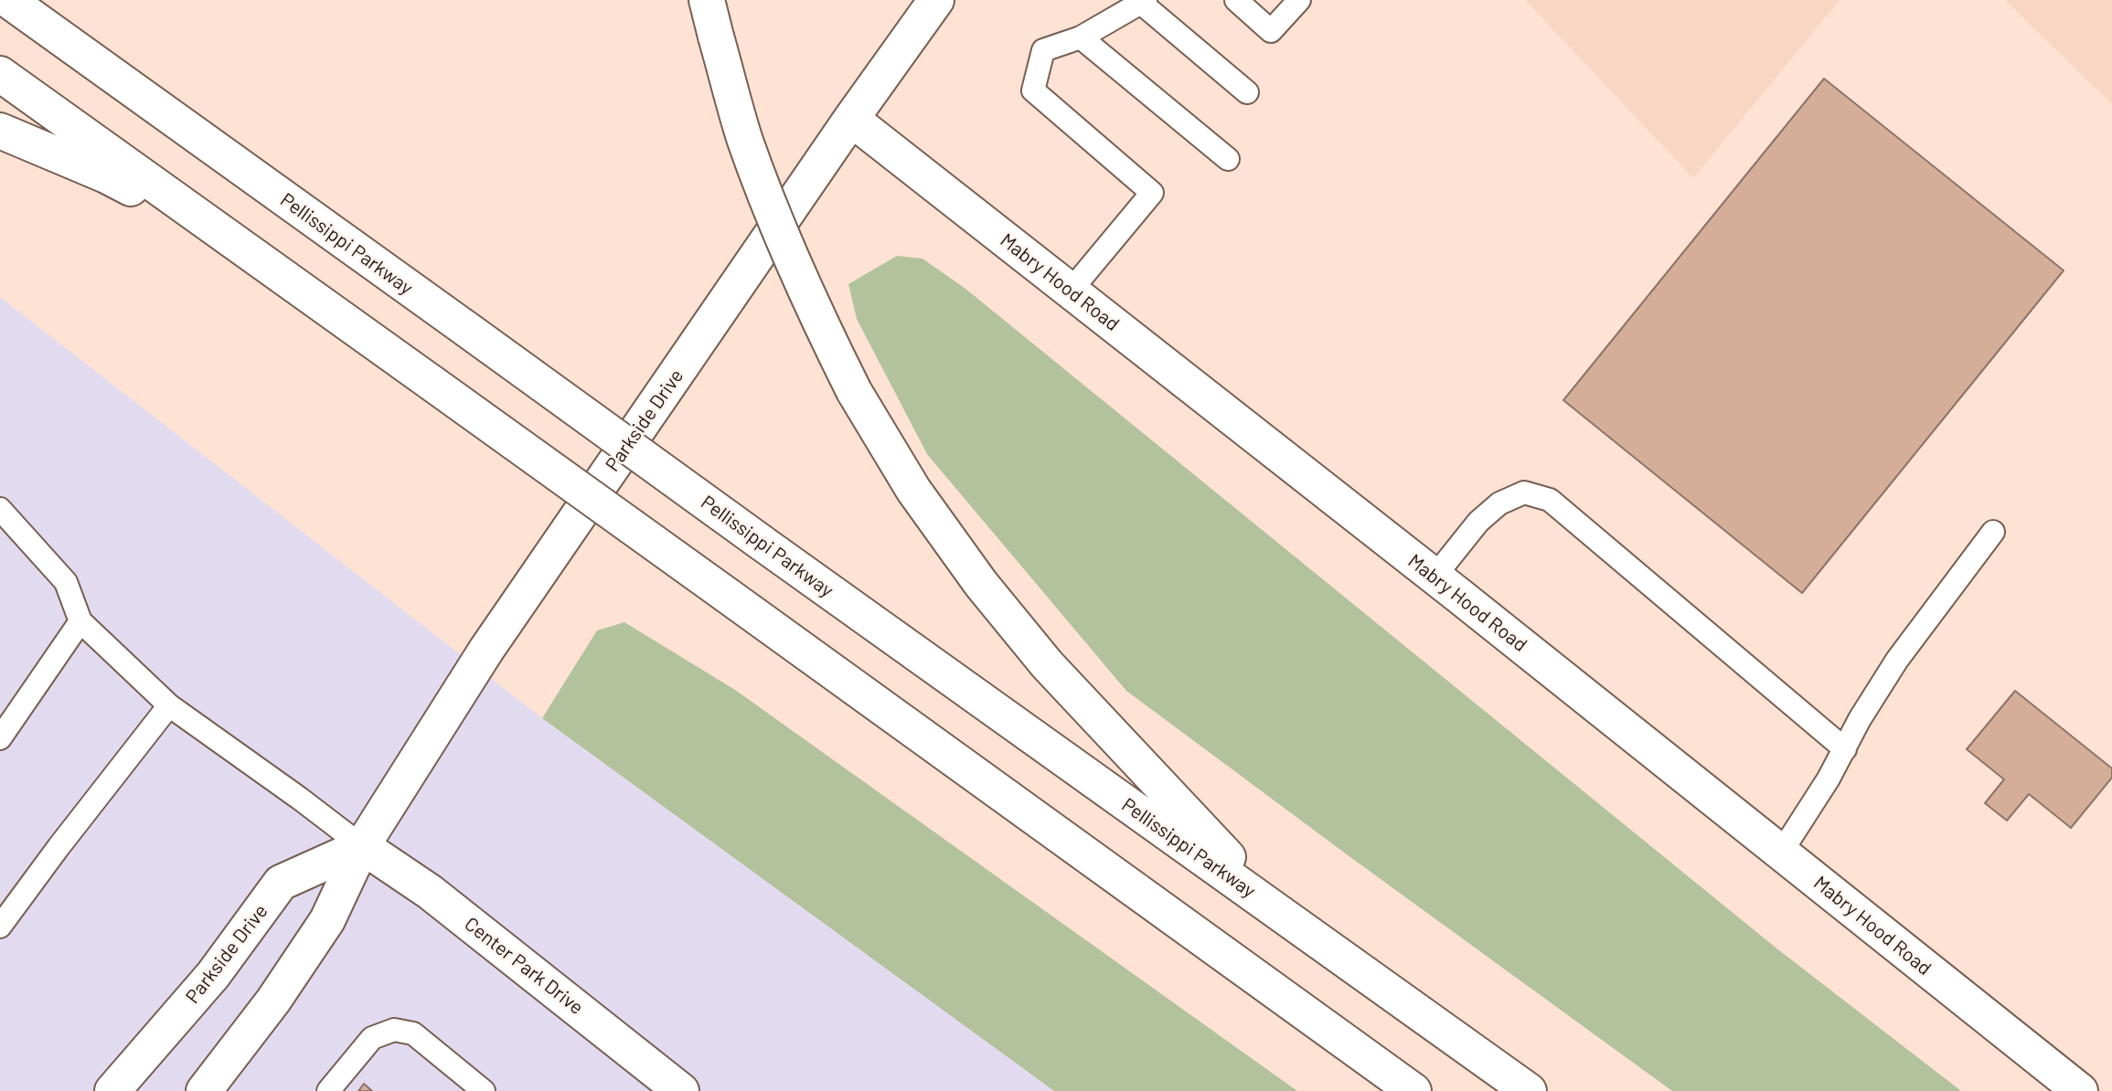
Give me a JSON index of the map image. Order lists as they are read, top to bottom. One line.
{"streets":{"main road":["Pellissippi Parkway","Mabry Hood Road","Parkside Drive","Center Park Drive"]},"crossings":[["Mabry Hood Road","Parkside Drive"],["Parkside Drive","Center Park Drive"]]}
